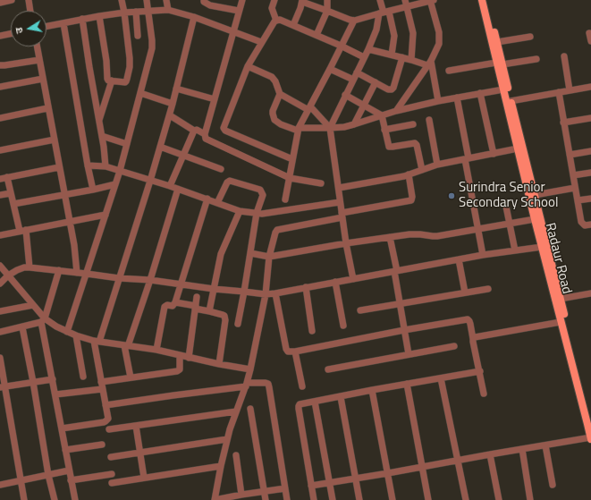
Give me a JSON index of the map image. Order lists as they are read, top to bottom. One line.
{"streets":{"main road":["Radaur Road"]},"places":["Surindra Senior Secondary School"],"north":"left"}
